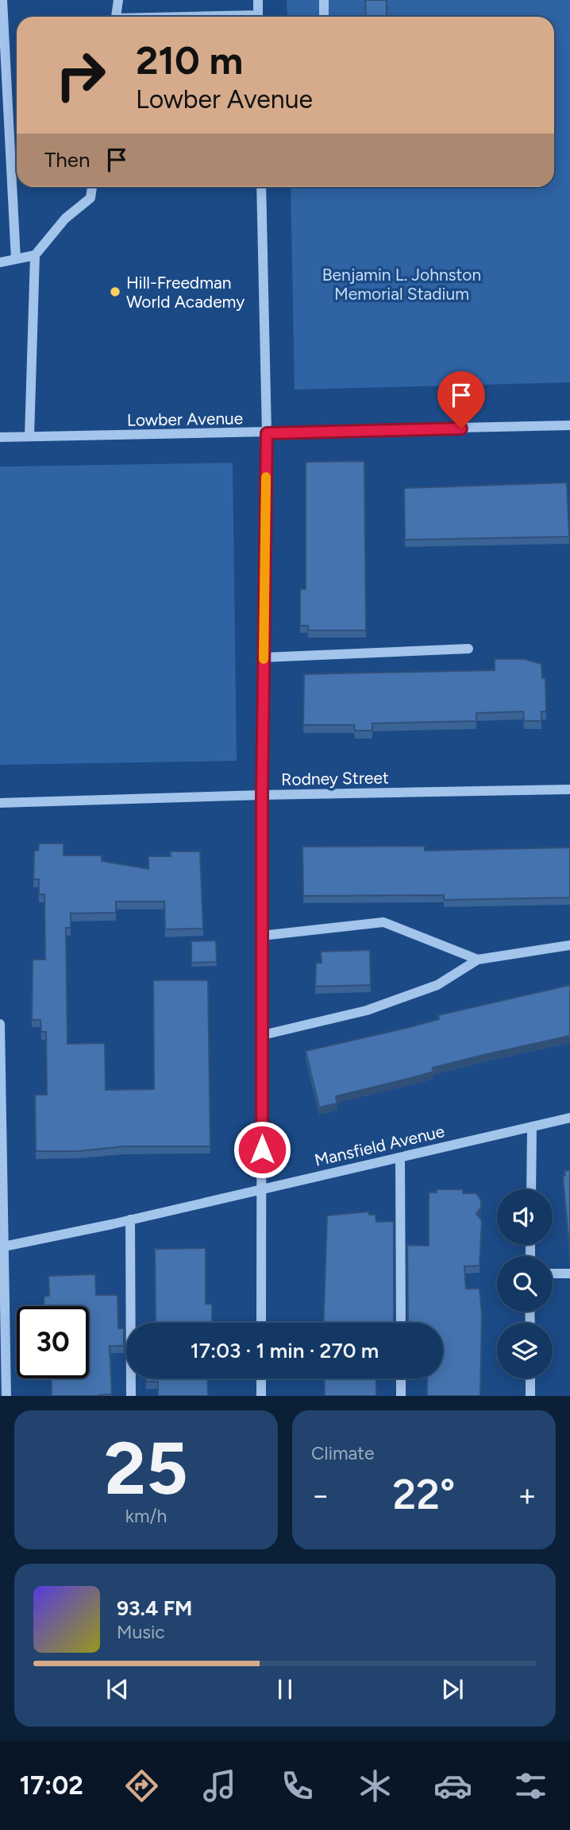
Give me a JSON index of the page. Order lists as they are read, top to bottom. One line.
{"streets":{"street":["Lowber Avenue","Rodney Street","Mansfield Avenue"]},"parks":["Benjamin L. Johnston Memorial Stadium"],"places":["Hill-Freedman World Academy"],"page":{"turn":["210 m","Lowber Avenue"],"then":"Then","limit":"30","trip":"17:03 · 1 min · 270 m","tile":[["25","km/h"],"Climate"],"heat":["−","22°","+"],"song":["93.4 FM","Music"],"tabs":"17:02"}}
